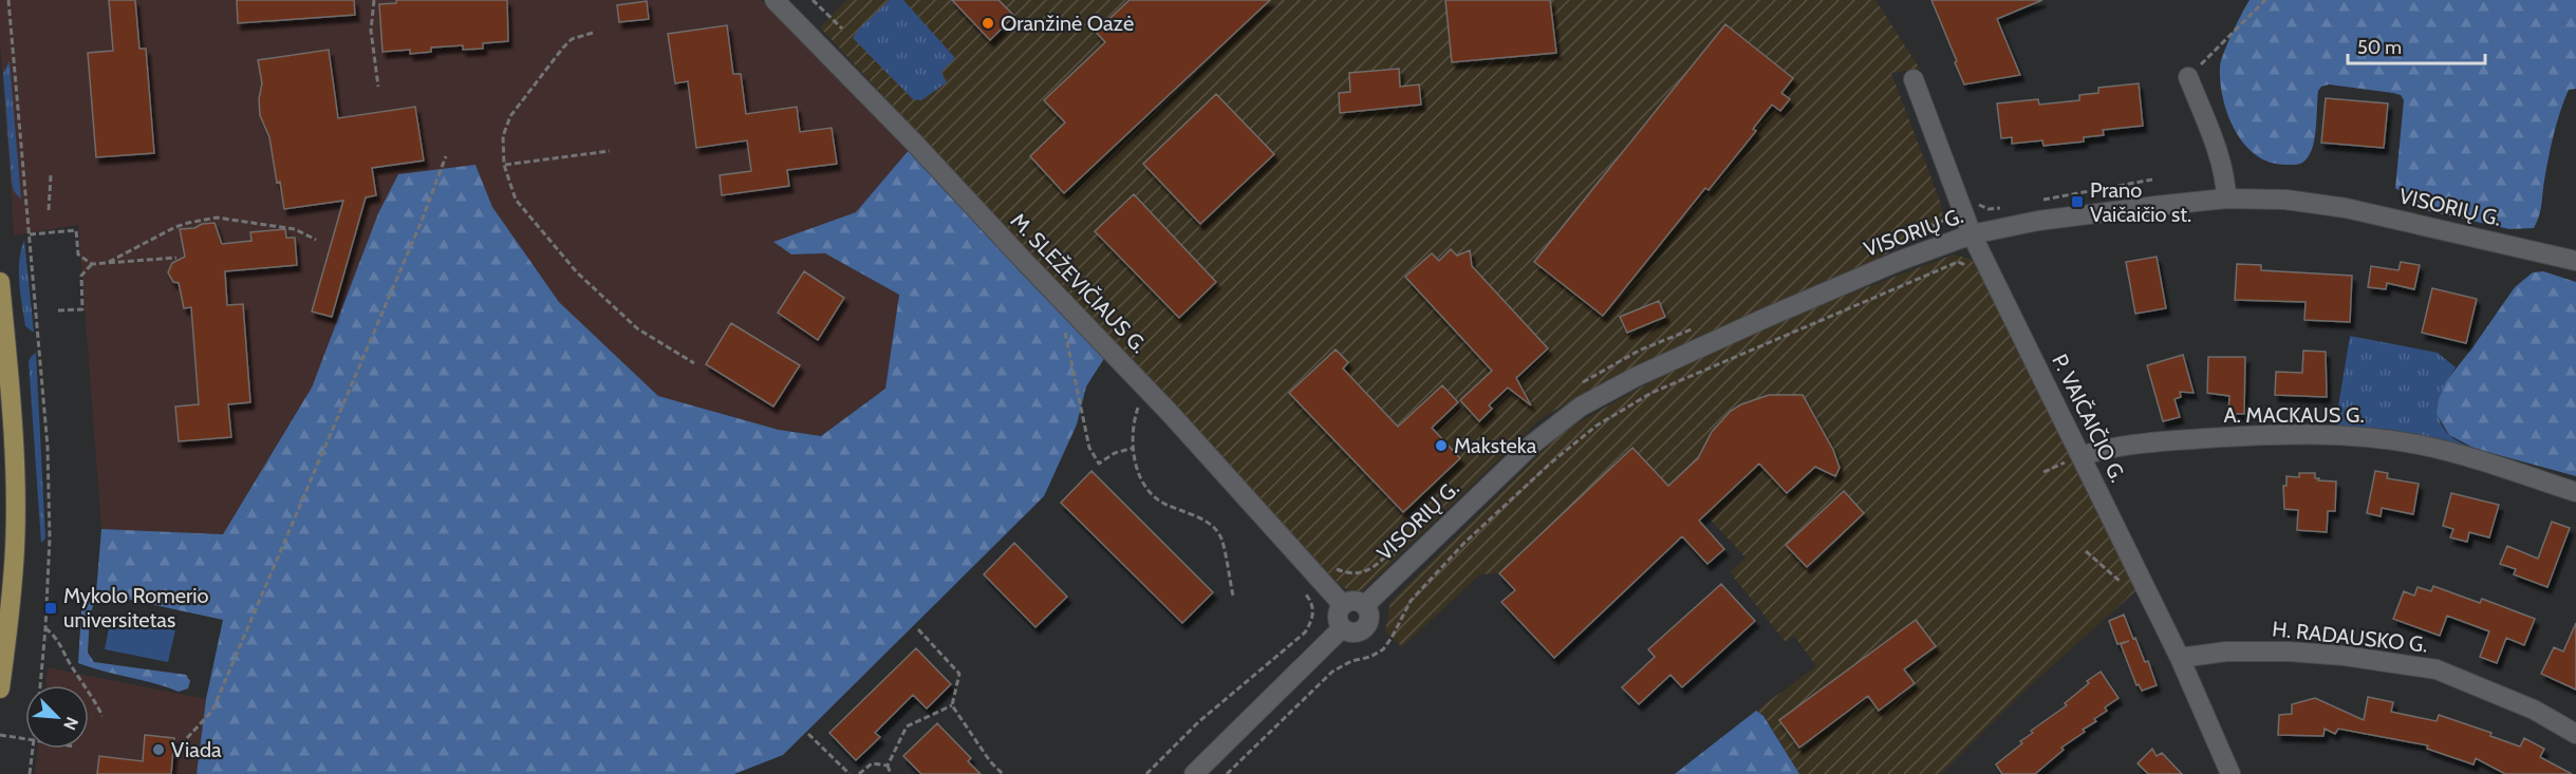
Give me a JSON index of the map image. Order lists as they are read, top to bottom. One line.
{"streets":{"street":["VISORIŲ G.","M. SLEŽEVIČIAUS G.","A. MACKAUS G.","P. VAIČAIČIO G.","H. RADAUSKO G."]},"crossings":[["VISORIŲ G.","M. SLEŽEVIČIAUS G."],["VISORIŲ G.","P. VAIČAIČIO G."],["A. MACKAUS G.","P. VAIČAIČIO G."],["P. VAIČAIČIO G.","H. RADAUSKO G."]],"places":{"other":["Oranžinė Oazė","Maksteka","Viada"],"transit":["Prano Vaičaičio st.","Mykolo Romerio universitetas"]},"scale_bar":"50 m","north":"bottom right"}
